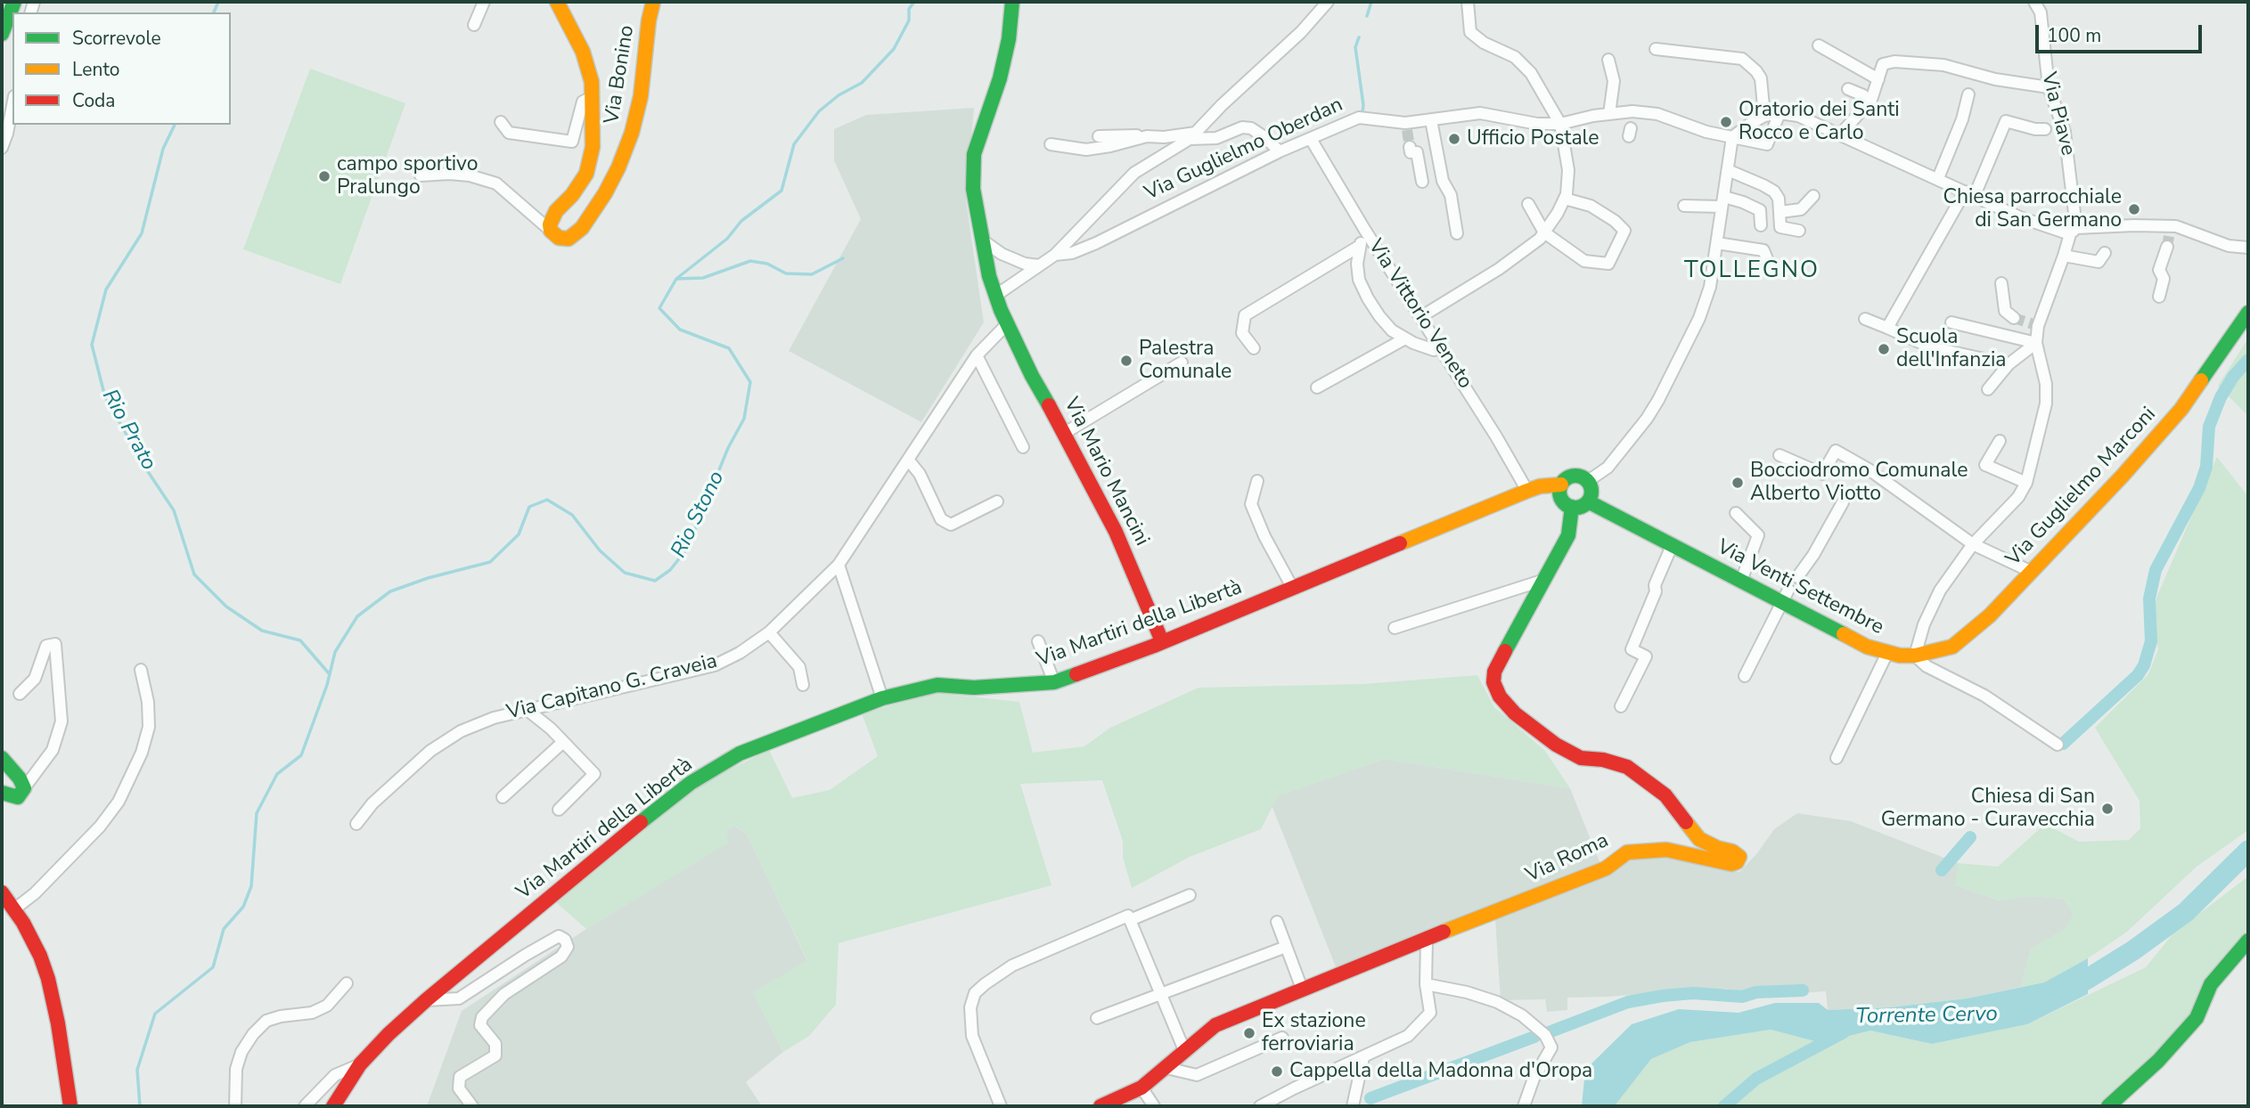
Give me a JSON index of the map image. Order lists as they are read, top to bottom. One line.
{"streets":{"street":["Via Bonino","Via Piave","Via Guglielmo Oberdan","Via Vittorio Veneto","Via Mario Mancini","Via Guglielmo Marconi","Via Venti Settembre","Via Martiri della Libertà","Via Capitano G. Craveia","Via Roma"]},"crossings":[["Via Guglielmo Oberdan","Via Vittorio Veneto"],["Via Vittorio Veneto","Via Martiri della Libertà"],["Via Mario Mancini","Via Martiri della Libertà"],["Via Mario Mancini","Via Capitano G. Craveia"],["Via Guglielmo Marconi","Via Venti Settembre"],["Via Venti Settembre","Via Martiri della Libertà"],["Via Venti Settembre","Via Roma"],["Via Martiri della Libertà","Via Roma"]],"districts":["TOLLEGNO"],"water":["Rio Prato","Rio Stono","Torrente Cervo"],"places":["Oratorio dei Santi Rocco e Carlo","Ufficio Postale","campo sportivo Pralungo","Chiesa parrocchiale di San Germano","Scuola dell'Infanzia","Palestra Comunale","Bocciodromo Comunale Alberto Viotto","Chiesa di San Germano - Curavecchia","Ex stazione ferroviaria","Cappella della Madonna d'Oropa"],"legend":["Scorrevole","Lento","Coda"],"scale_bar":"100 m"}
